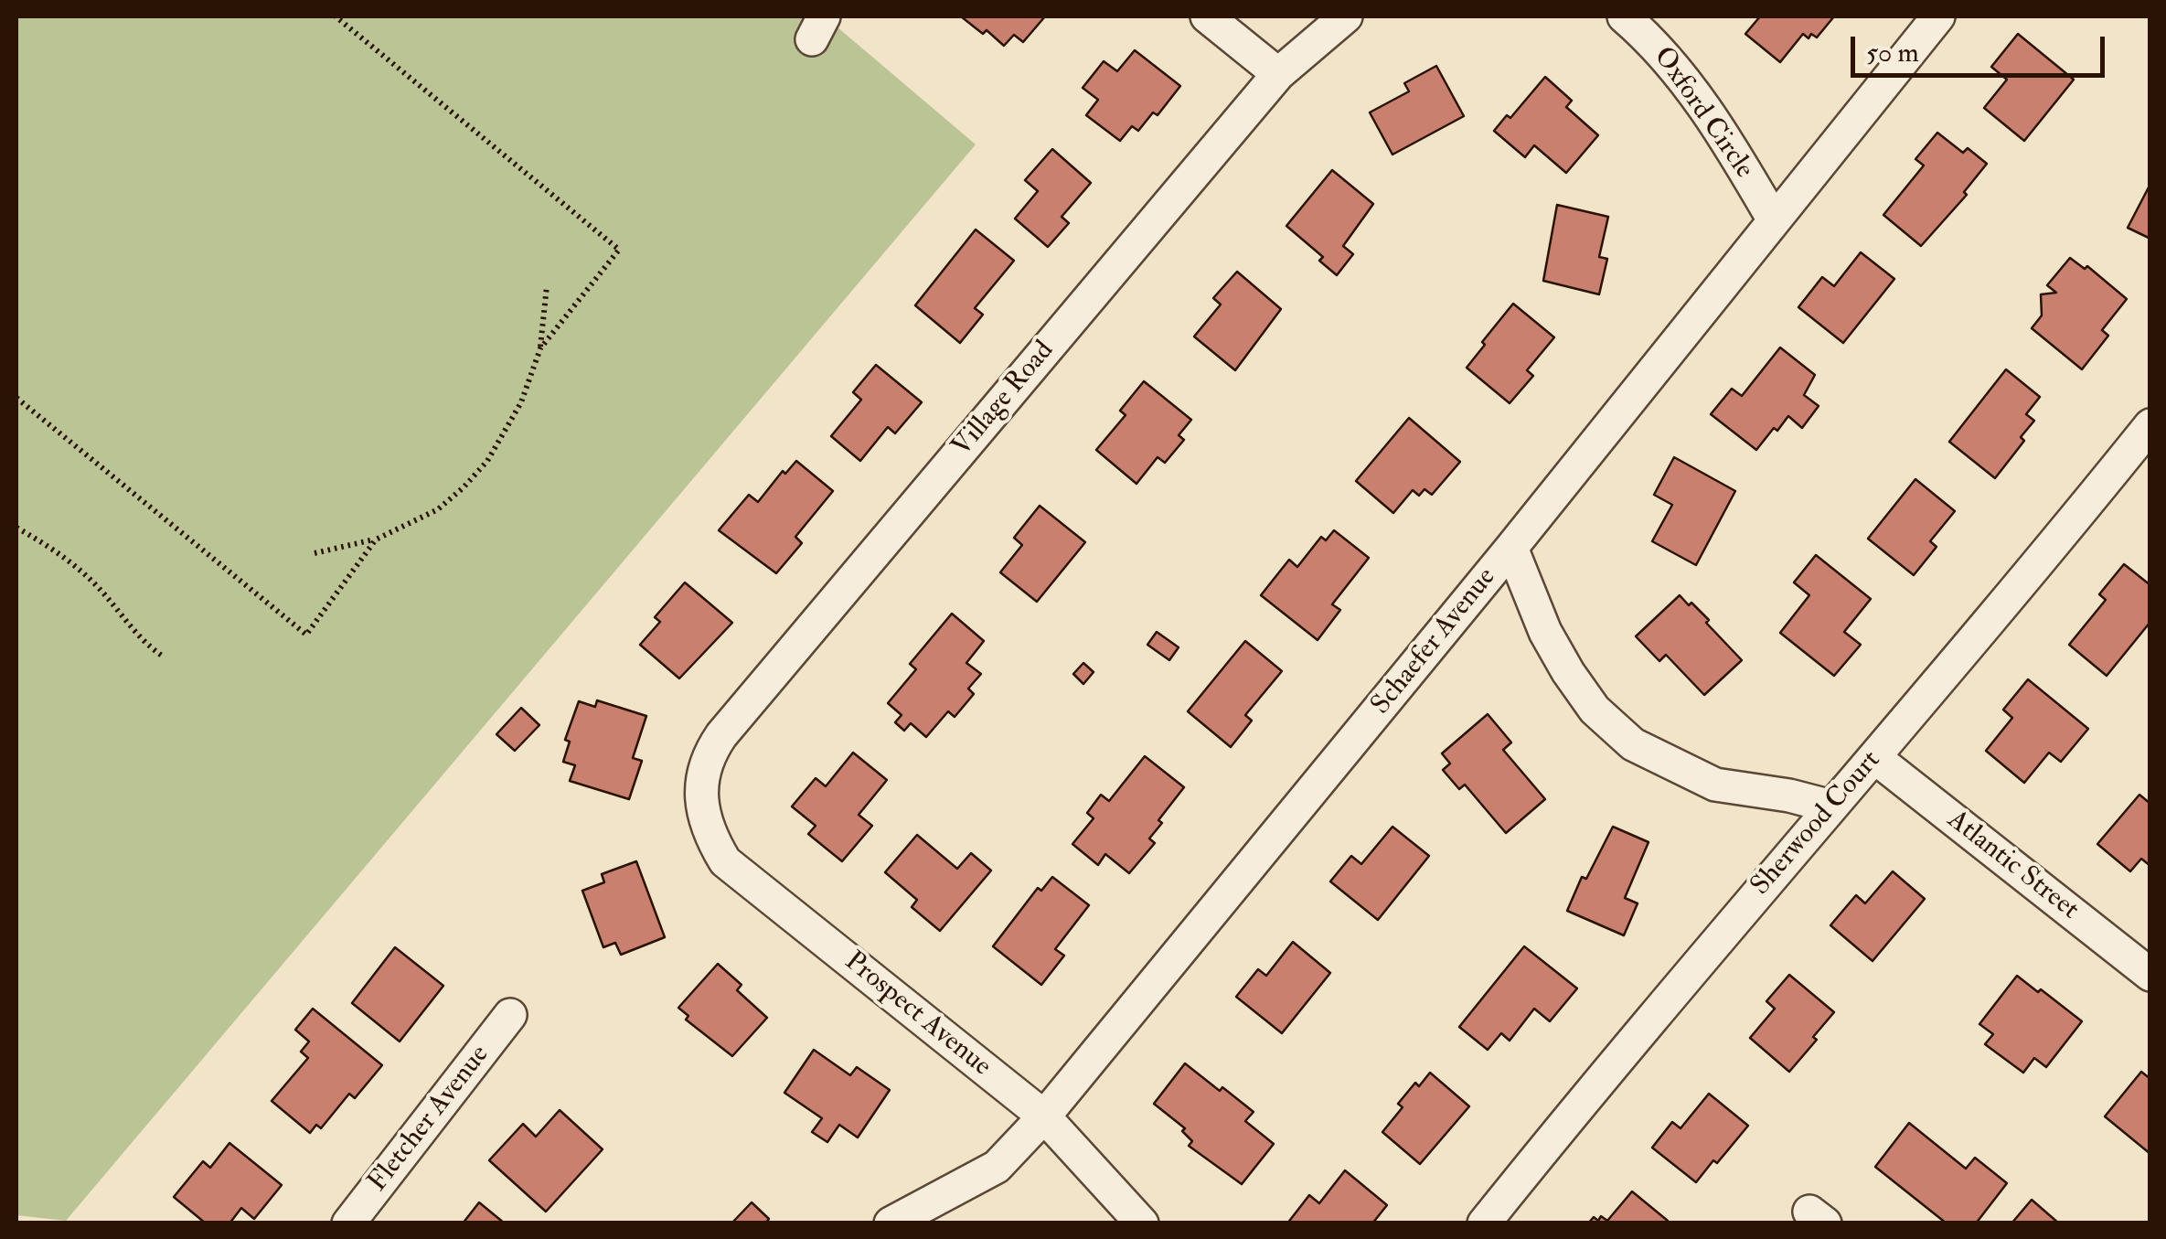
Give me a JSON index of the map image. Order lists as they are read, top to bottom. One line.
{"streets":{"street":["Oxford Circle","Village Road","Schaefer Avenue","Sherwood Court","Atlantic Street","Prospect Avenue","Fletcher Avenue"]},"crossings":[["Oxford Circle","Schaefer Avenue"],["Village Road","Prospect Avenue"],["Schaefer Avenue","Prospect Avenue"],["Sherwood Court","Atlantic Street"]],"scale_bar":"50 m"}
